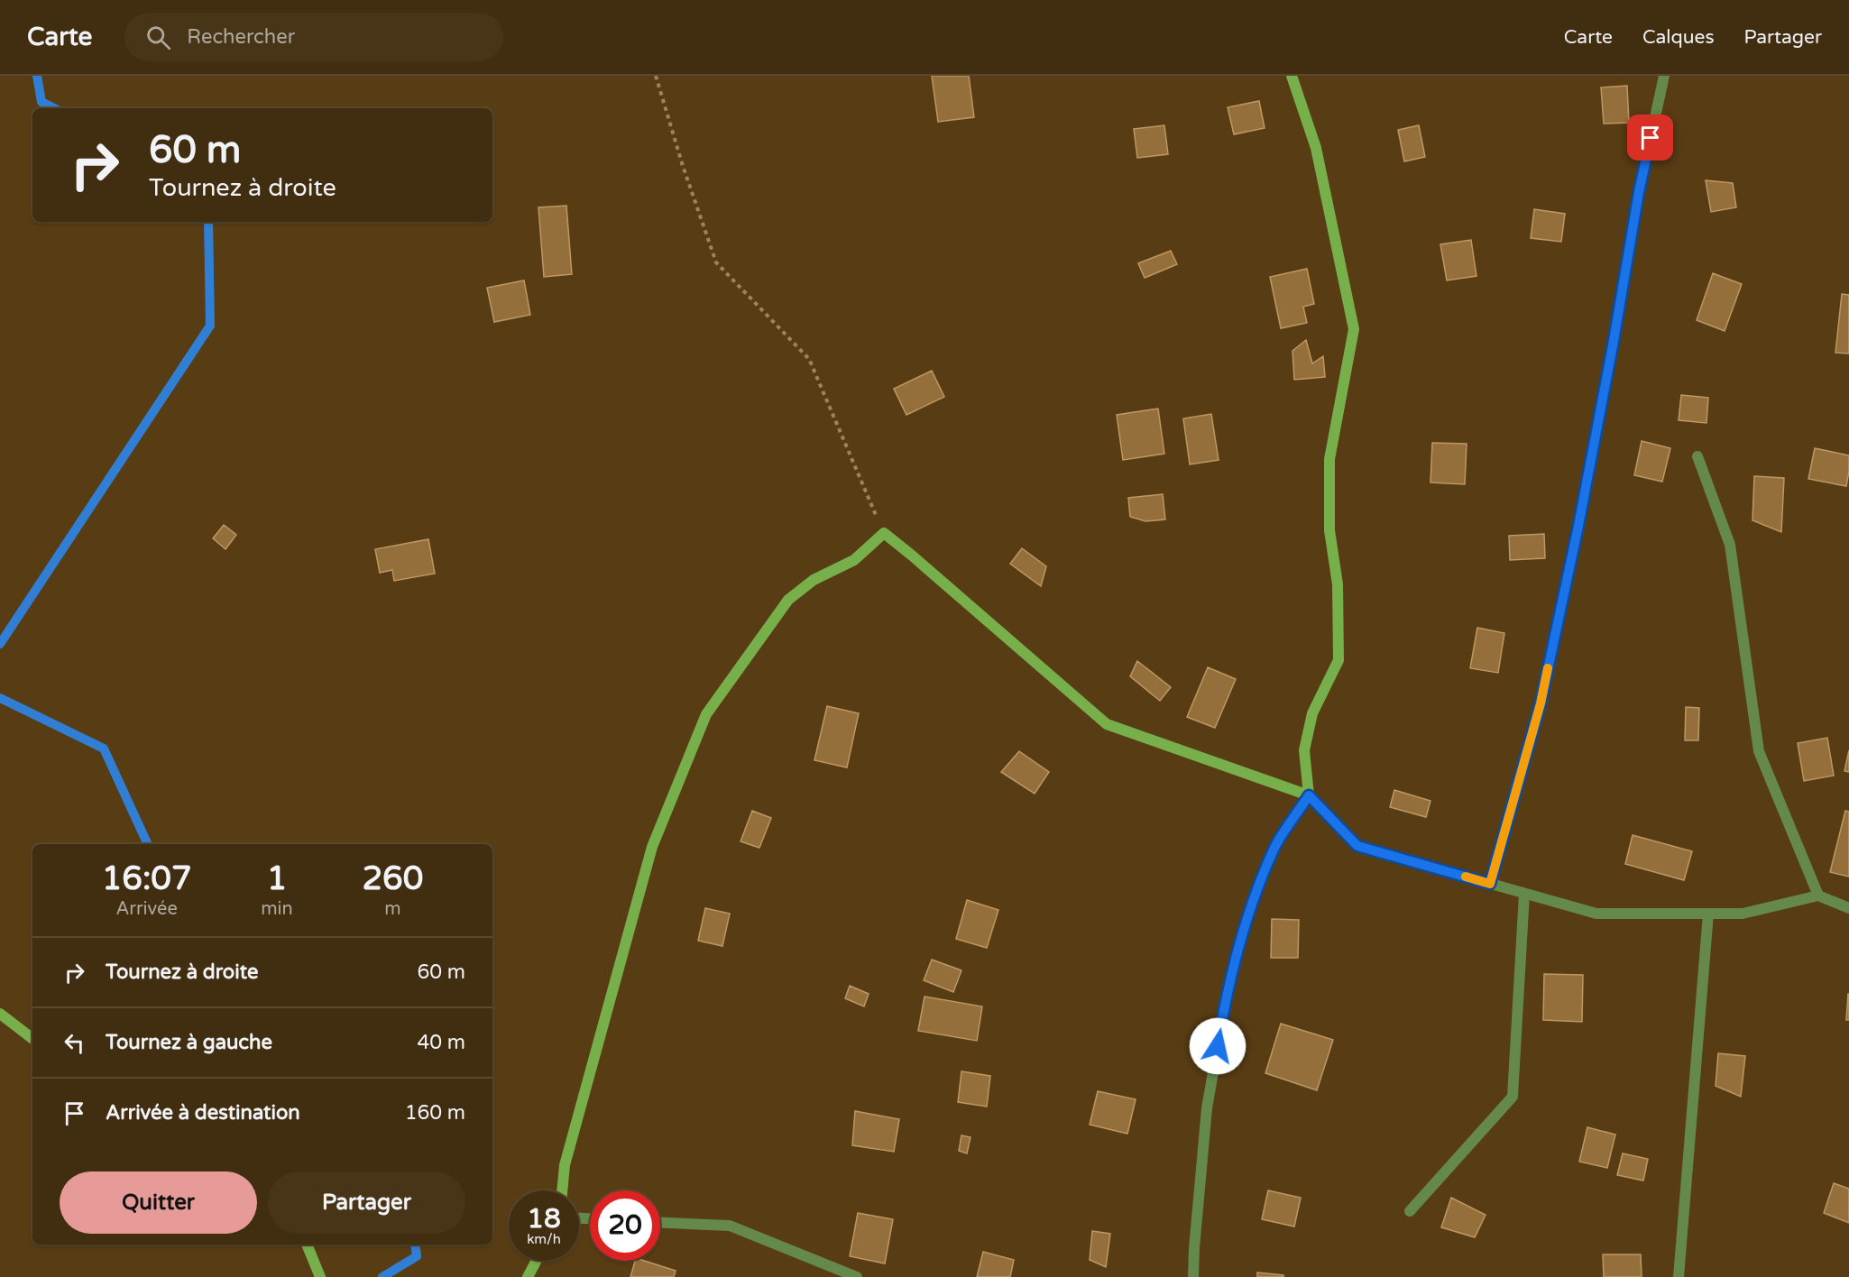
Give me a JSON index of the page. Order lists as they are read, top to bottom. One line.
{"page":{"header":"Carte","search":"Rechercher","nav":["Carte","Calques","Partager"],"turn":["60 m","Tournez à droite"],"eta":["16:07","Arrivée","1","min","260","m"],"list":[{"name":"Tournez à droite","value":"60 m"},{"name":"Tournez à gauche","value":"40 m"},{"name":"Arrivée à destination","value":"160 m"}],"buttons":["Quitter","Partager"],"speed":"18 km/h","limit":"20"}}
